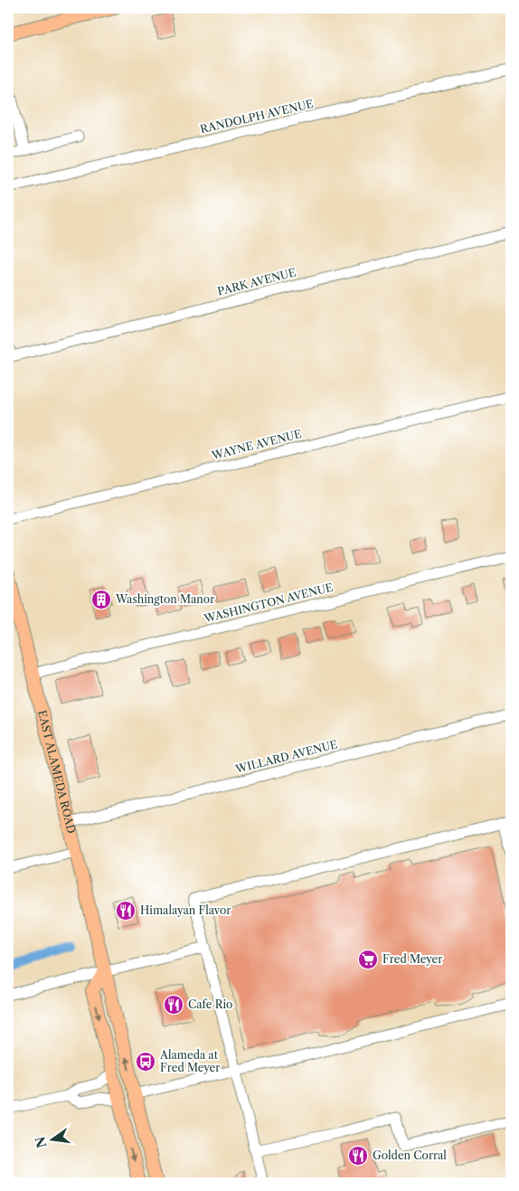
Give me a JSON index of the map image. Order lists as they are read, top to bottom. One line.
{"streets":{"main road":["EAST ALAMEDA ROAD"],"street":["RANDOLPH AVENUE","PARK AVENUE","WAYNE AVENUE","WASHINGTON AVENUE","WILLARD AVENUE"]},"crossings":[["WASHINGTON AVENUE","EAST ALAMEDA ROAD"],["WILLARD AVENUE","EAST ALAMEDA ROAD"]],"places":{"building":["Washington Manor"],"restaurant":["Himalayan Flavor","Cafe Rio","Golden Corral"],"supermarket":["Fred Meyer"],"bus stop":["Alameda at Fred Meyer"]},"north":"left"}
